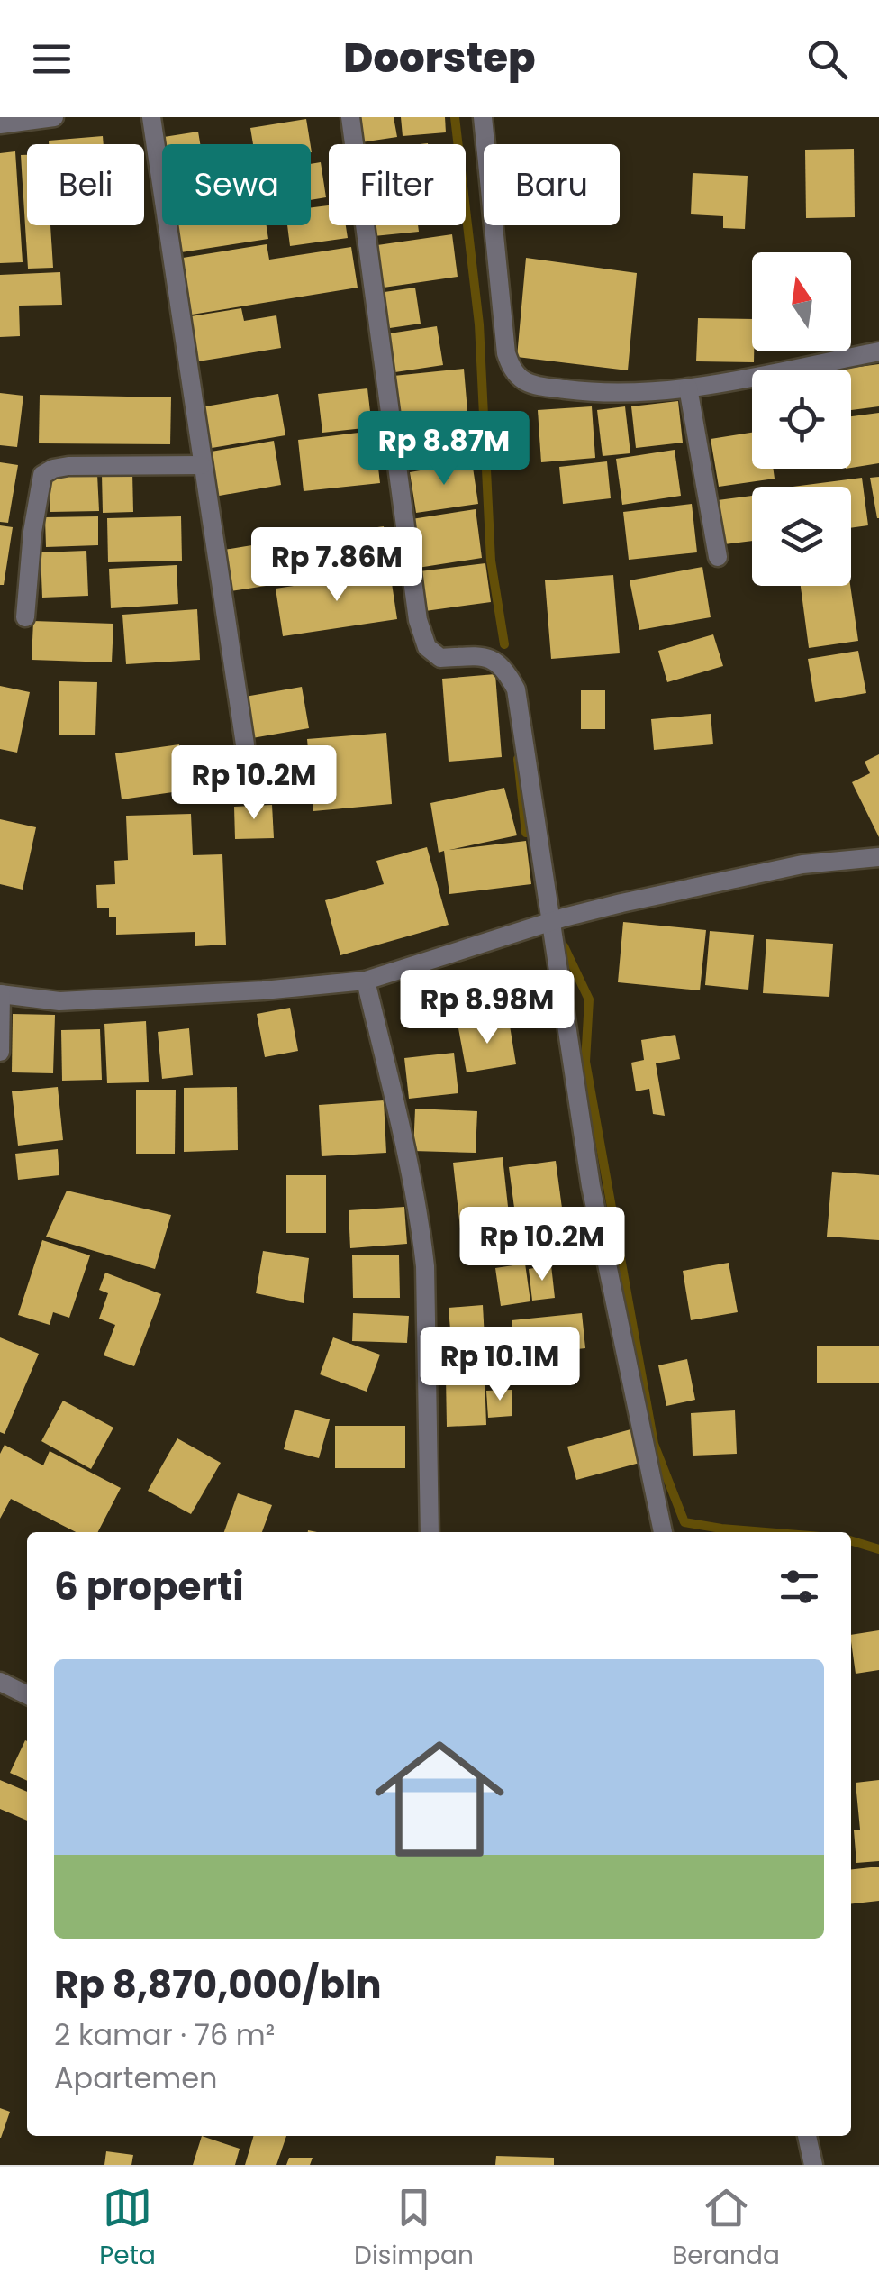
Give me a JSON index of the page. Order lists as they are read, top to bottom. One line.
{"north":"top","page":{"header":"Doorstep","chip":["Beli","Sewa","Filter","Baru"],"price":["Rp 8.87M","Rp 7.86M","Rp 10.2M","Rp 8.98M","Rp 10.2M","Rp 10.1M"],"heading":"6 properti","list":[{"name":"Rp 8,870,000/bln","note":"2 kamar · 76 m² · Apartemen"}],"tabs":["Peta","Disimpan","Beranda"]}}
